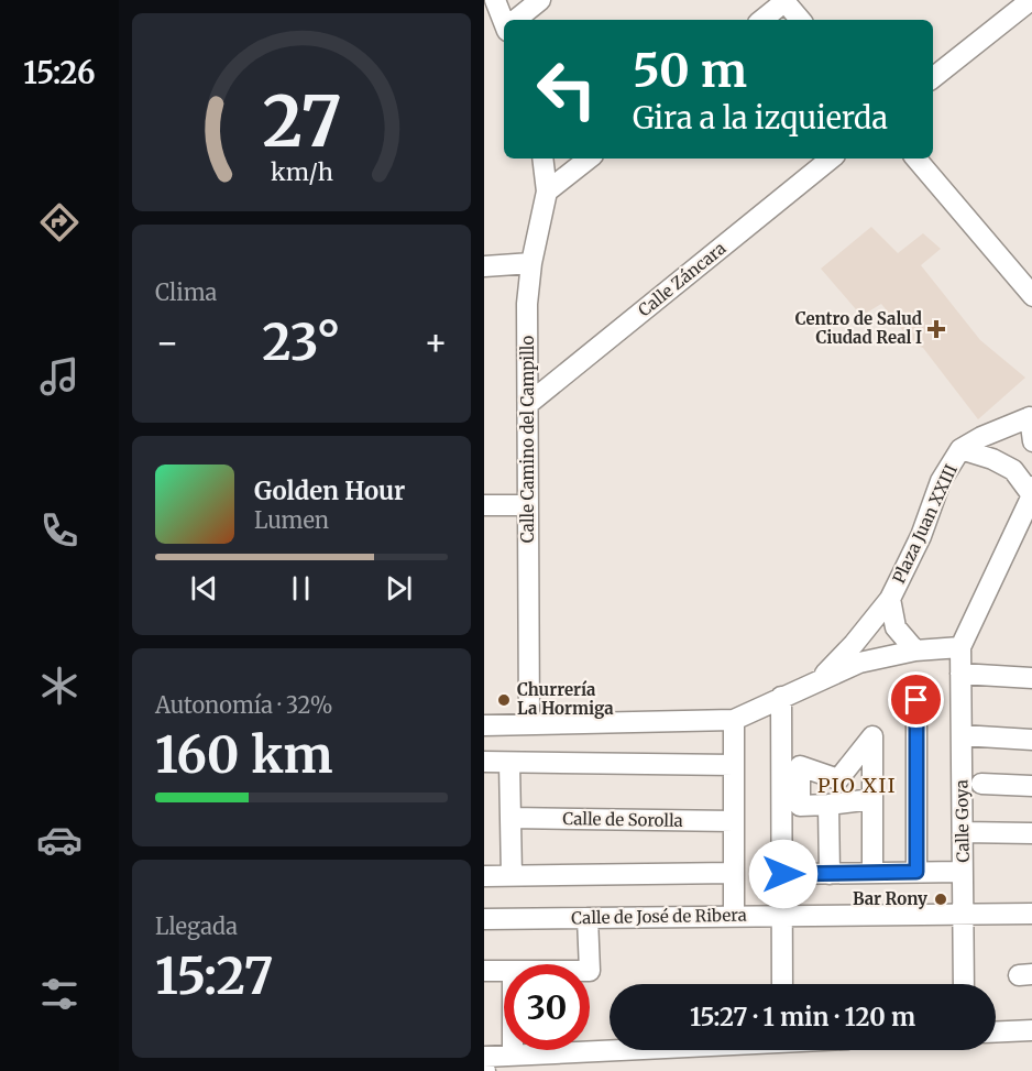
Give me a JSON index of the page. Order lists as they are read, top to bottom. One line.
{"streets":{"street":["Calle Záncara","Calle Camino del Campillo","Plaza Juan XXIII","Calle de Sorolla","Calle Goya","Calle de José de Ribera"]},"crossings":[["Calle Záncara","Calle Camino del Campillo"],["Plaza Juan XXIII","Calle Goya"],["Calle Goya","Calle de José de Ribera"]],"districts":["PIO XII"],"places":{"health":["Centro de Salud Ciudad Real I"],"other":["Churrería La Hormiga","Bar Rony"]},"page":{"tabs":"15:26","turn":["50 m","Gira a la izquierda"],"tile":["Clima",["Autonomía · 32%","160 km"],["Llegada","15:27"]],"heat":["−","23°","+"],"song":["Golden Hour","Lumen"],"limit":"30","trip":"15:27 · 1 min · 120 m","gauge":["27","km/h"]}}
